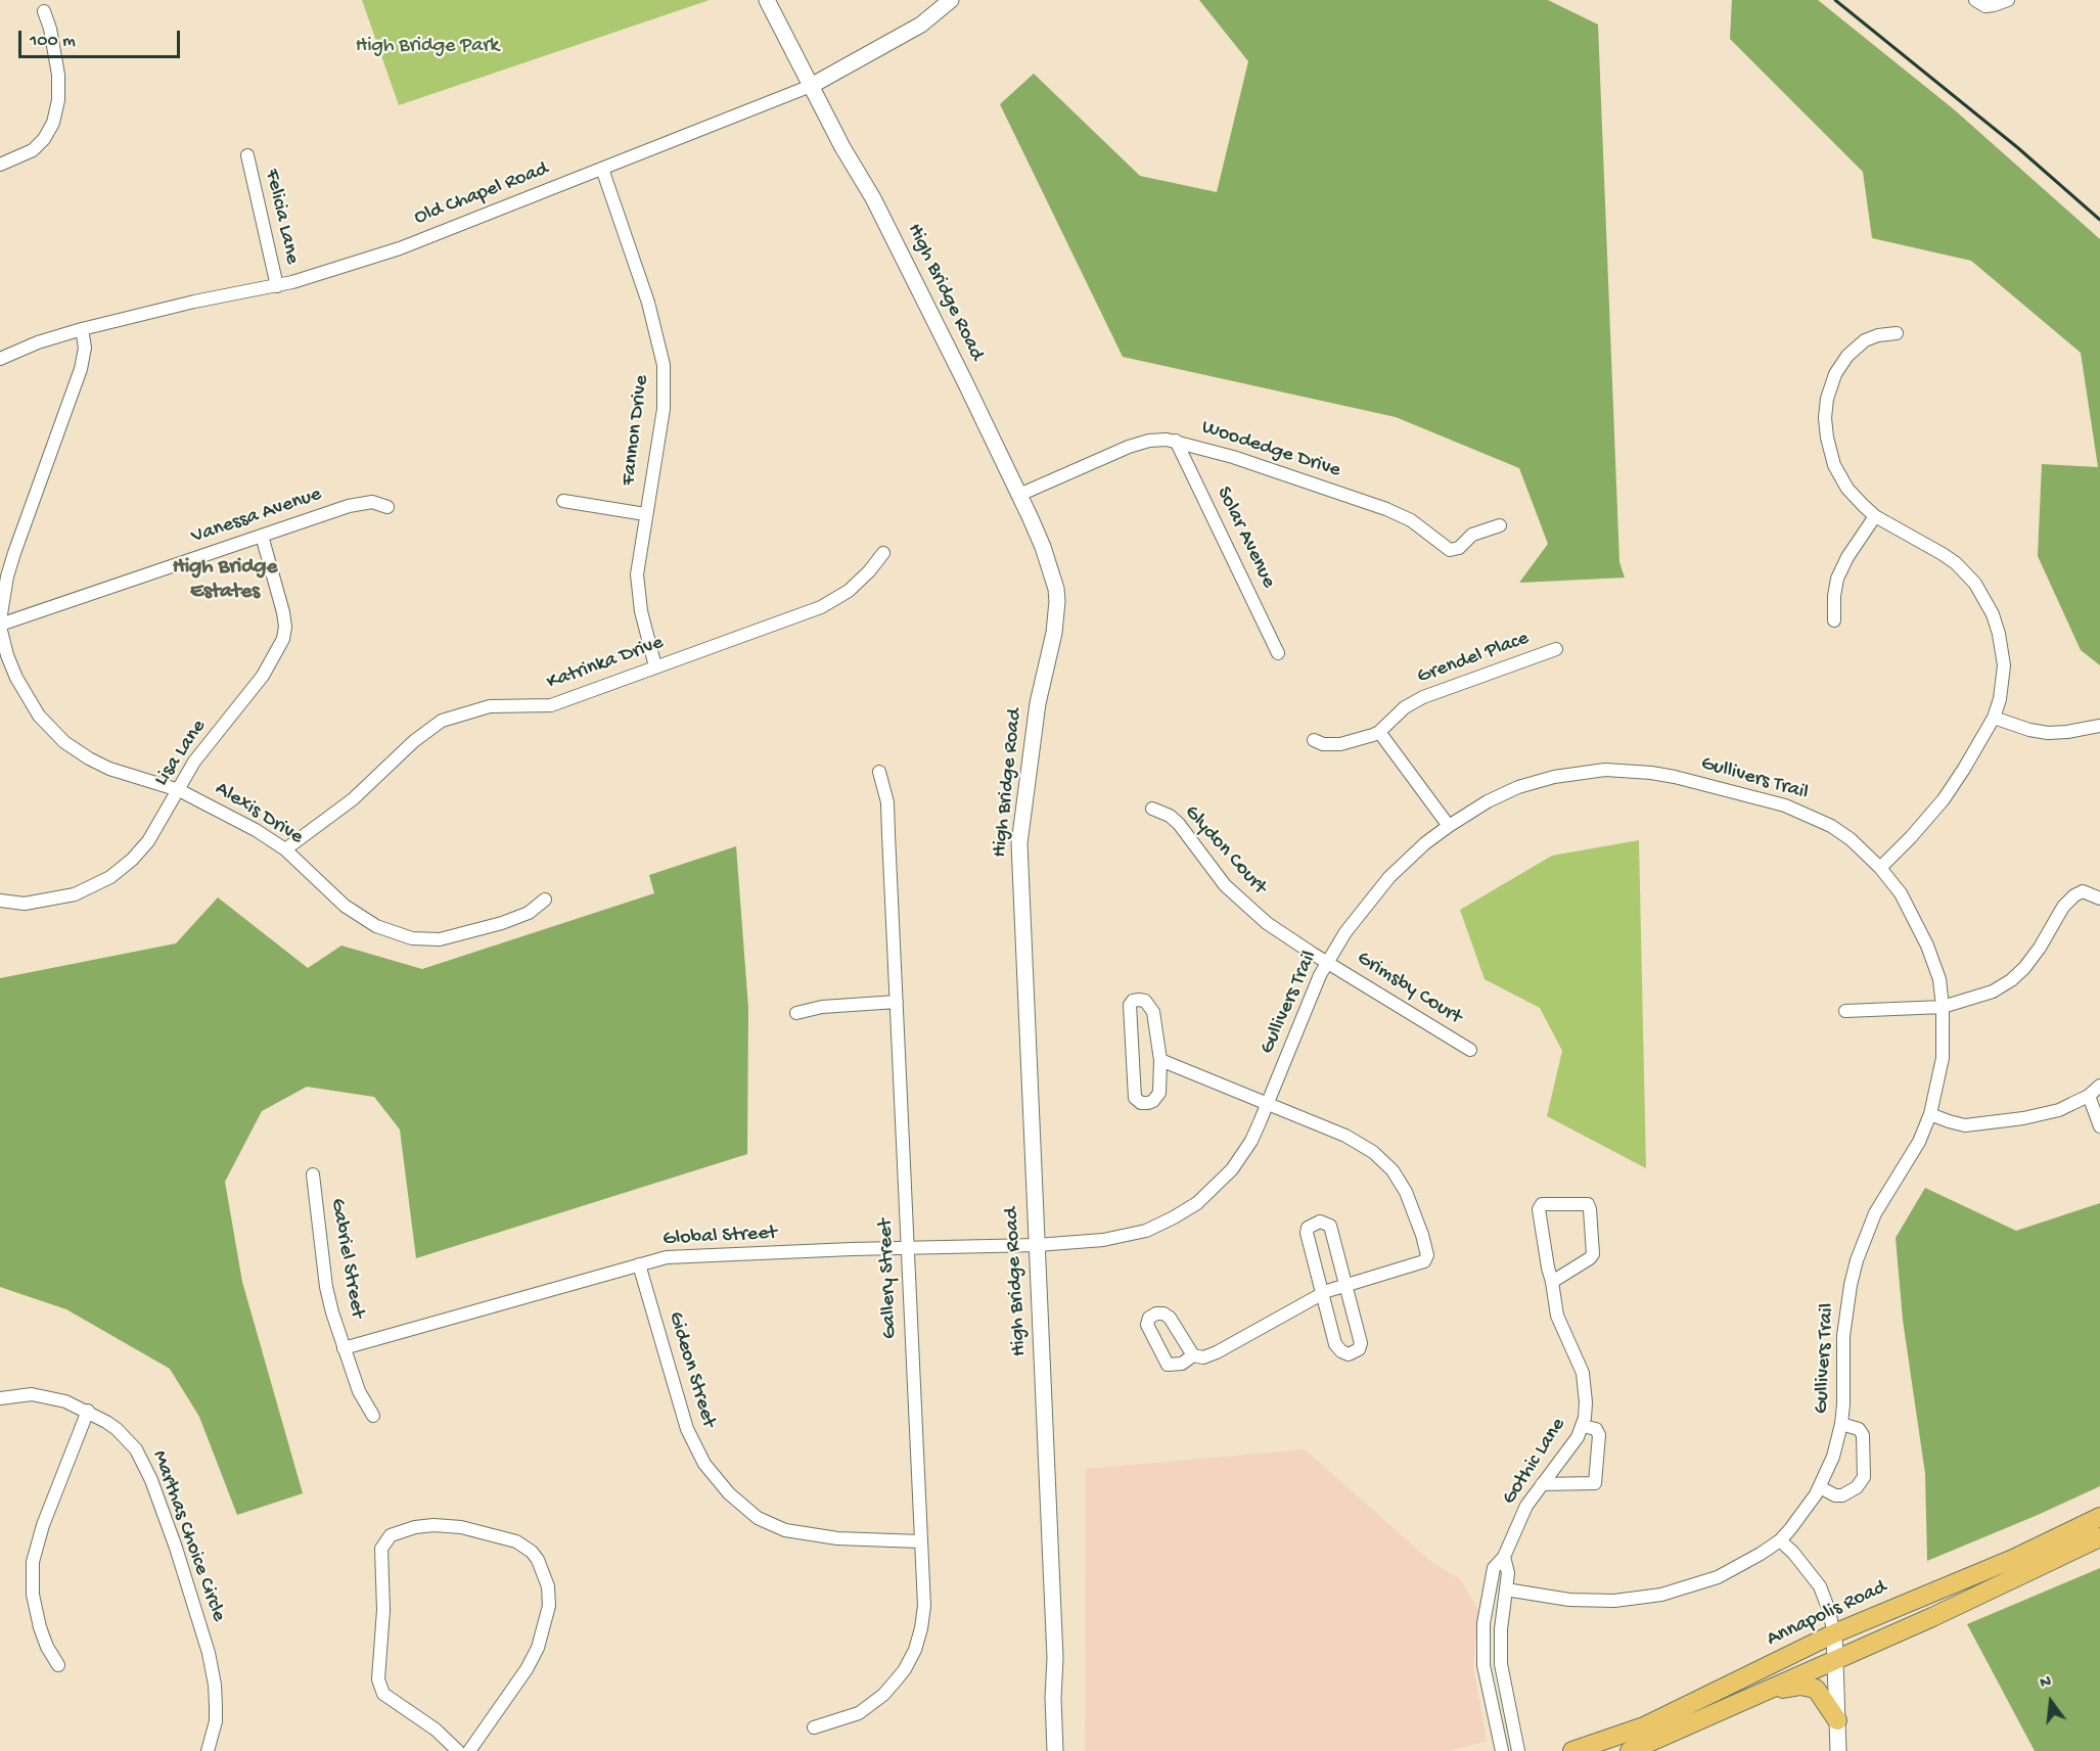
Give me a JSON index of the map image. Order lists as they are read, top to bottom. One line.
{"streets":{"main road":["Annapolis Road"],"street":["Old Chapel Road","Felicia Lane","High Bridge Road","Fannon Drive","Woodedge Drive","Vanessa Avenue","Solar Avenue","Grendel Place","Katrinka Drive","Lisa Lane","Gullivers Trail","Alexis Drive","Glydon Court","Grimsby Court","Global Street","Gabriel Street","Gallery Street","Gideon Street","Gothic Lane","Marthas Choice Circle"]},"crossings":[["Old Chapel Road","Felicia Lane"],["Old Chapel Road","High Bridge Road"],["Old Chapel Road","Fannon Drive"],["Old Chapel Road","Alexis Drive"],["High Bridge Road","Woodedge Drive"],["High Bridge Road","Gullivers Trail"],["High Bridge Road","Global Street"],["Fannon Drive","Katrinka Drive"],["Woodedge Drive","Solar Avenue"],["Vanessa Avenue","Lisa Lane"],["Vanessa Avenue","Alexis Drive"],["Katrinka Drive","Alexis Drive"],["Lisa Lane","Alexis Drive"],["Gullivers Trail","Glydon Court"],["Gullivers Trail","Grimsby Court"],["Gullivers Trail","Global Street"],["Gullivers Trail","Gothic Lane"],["Glydon Court","Grimsby Court"],["Global Street","Gabriel Street"],["Global Street","Gallery Street"],["Global Street","Gideon Street"],["Gallery Street","Gideon Street"]],"districts":["High Bridge Estates"],"parks":["High Bridge Park"],"scale_bar":"100 m","north":"top"}
